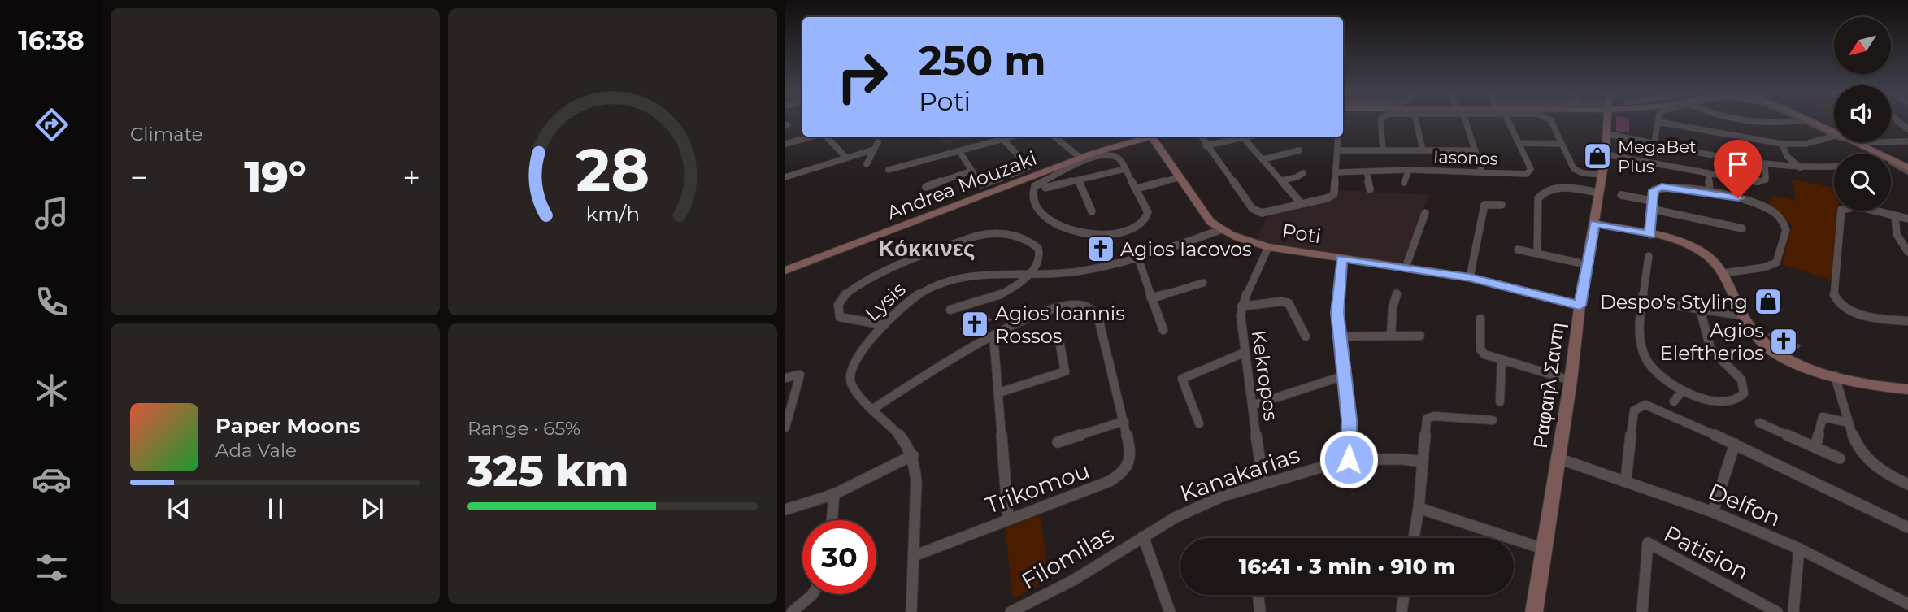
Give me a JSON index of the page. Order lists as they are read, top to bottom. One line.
{"streets":{"street":["Iasonos","Andrea Mouzaki","Poti","Lysis","Kekropos","Ραφαηλ Σαντη","Kanakarias","Trikomou","Delfon","Patision","Filomilas"]},"crossings":[["Poti","Lysis"],["Poti","Kekropos"],["Poti","Ραφαηλ Σαντη"],["Lysis","Trikomou"],["Kekropos","Kanakarias"],["Ραφαηλ Σαντη","Delfon"],["Kanakarias","Filomilas"]],"districts":["Κόκκινες"],"places":{"shop":["MegaBet Plus","Despo's Styling"],"church":["Agios Iacovos","Agios Ioannis Rossos","Agios Eleftherios"]},"north":"bottom left","page":{"tabs":"16:38","tile":["Climate",["Range · 65%","325 km"]],"turn":["250 m","Poti"],"heat":["−","19°","+"],"song":["Paper Moons","Ada Vale"],"limit":"30","trip":"16:41 · 3 min · 910 m","gauge":["28","km/h"]}}
